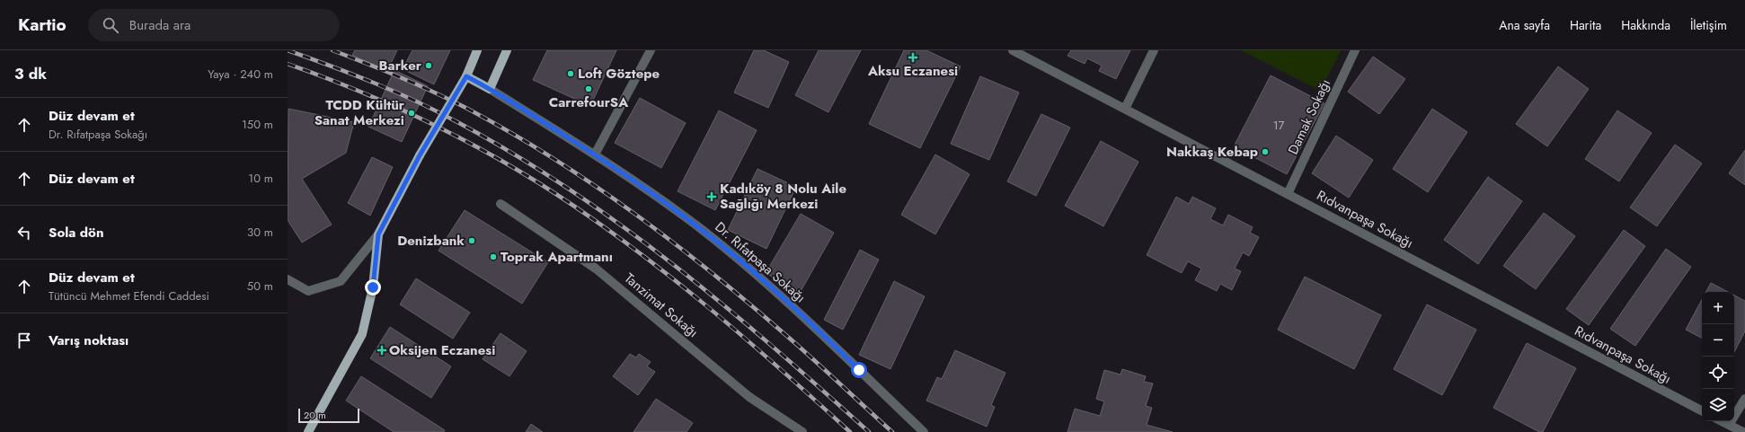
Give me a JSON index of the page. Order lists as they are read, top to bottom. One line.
{"streets":{"street":["Damak Sokağı","Rıdvanpaşa Sokağı","Dr. Rıfatpaşa Sokağı","Tanzimat Sokağı"]},"crossings":[["Damak Sokağı","Rıdvanpaşa Sokağı"]],"places":{"health":["Aksu Eczanesi","Kadıköy 8 Nolu Aile Sağlığı Merkezi","Oksijen Eczanesi"],"other":["Barker","Loft Göztepe","CarrefourSA","TCDD Kültür Sanat Merkezi","Nakkaş Kebap","Denizbank","Toprak Apartmanı"]},"house_numbers":["17"],"scale_bar":"20 m","page":{"header":"Kartio","search":"Burada ara","nav":["Ana sayfa","Harita","Hakkında","İletişim"],"heading":["3 dk","Yaya · 240 m"],"list":[["Düz devam et","Dr. Rıfatpaşa Sokağı","150 m"],["Düz devam et","10 m"],["Sola dön","30 m"],["Düz devam et","Tütüncü Mehmet Efendi Caddesi","50 m"],"Varış noktası"],"map_buttons":["+","−"],"scale":"20 m"}}
